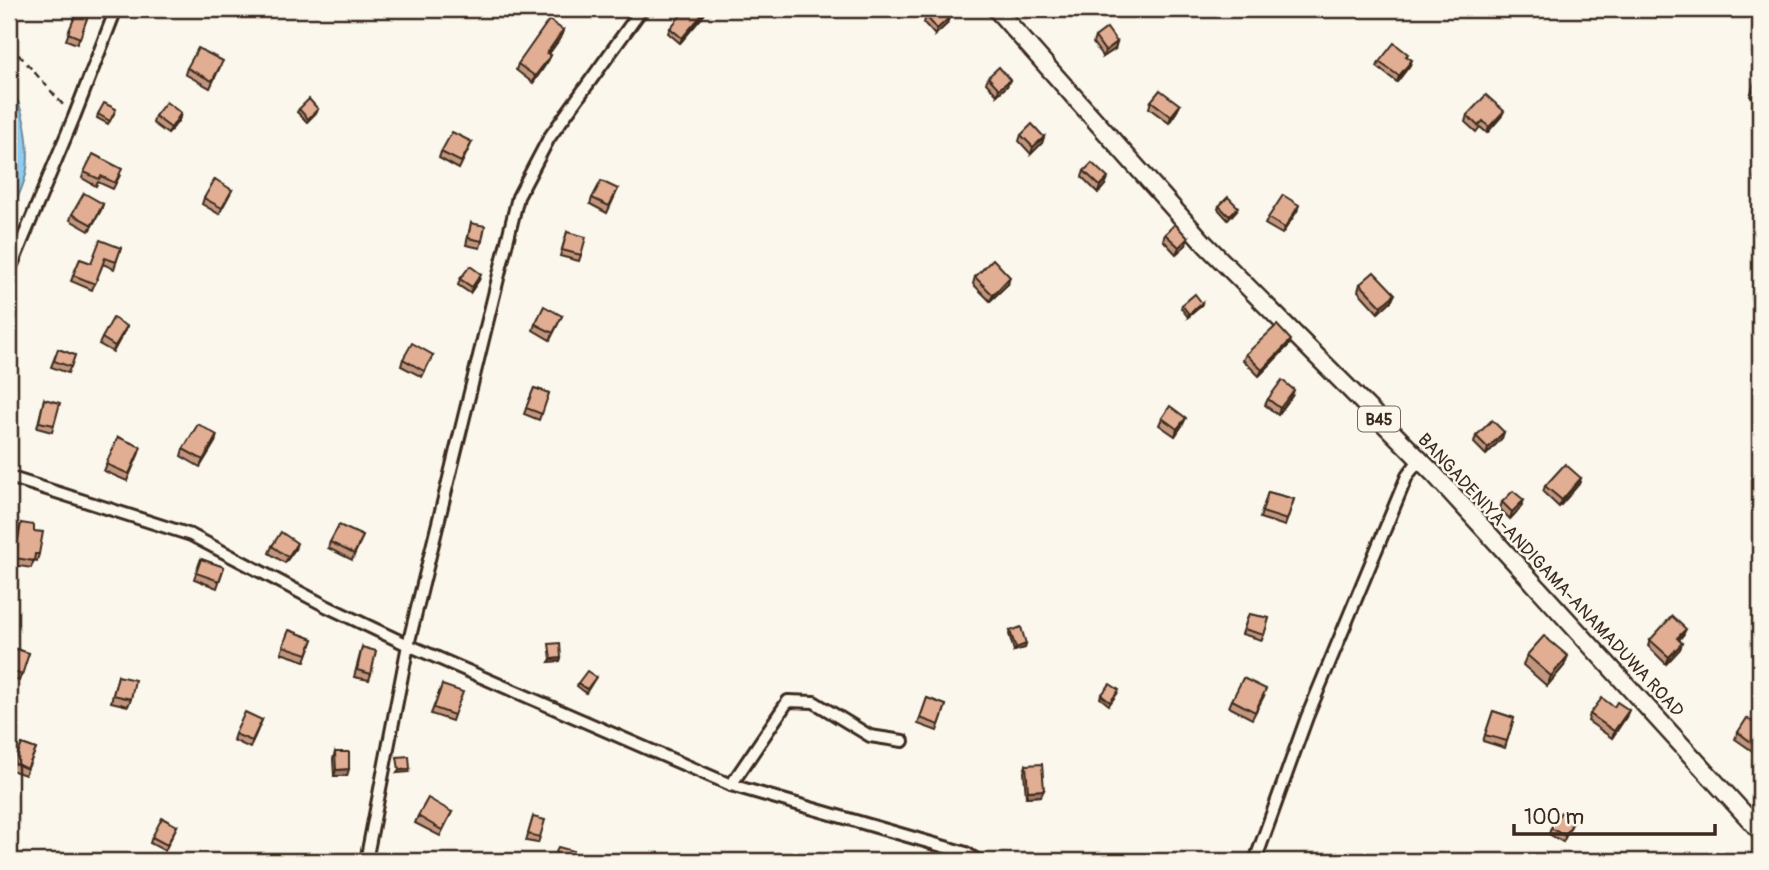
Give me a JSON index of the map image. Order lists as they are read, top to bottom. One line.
{"streets":{"main road":["B45","BANGADENIYA-ANDIGAMA-ANAMADUWA ROAD"]},"scale_bar":"100 m"}
